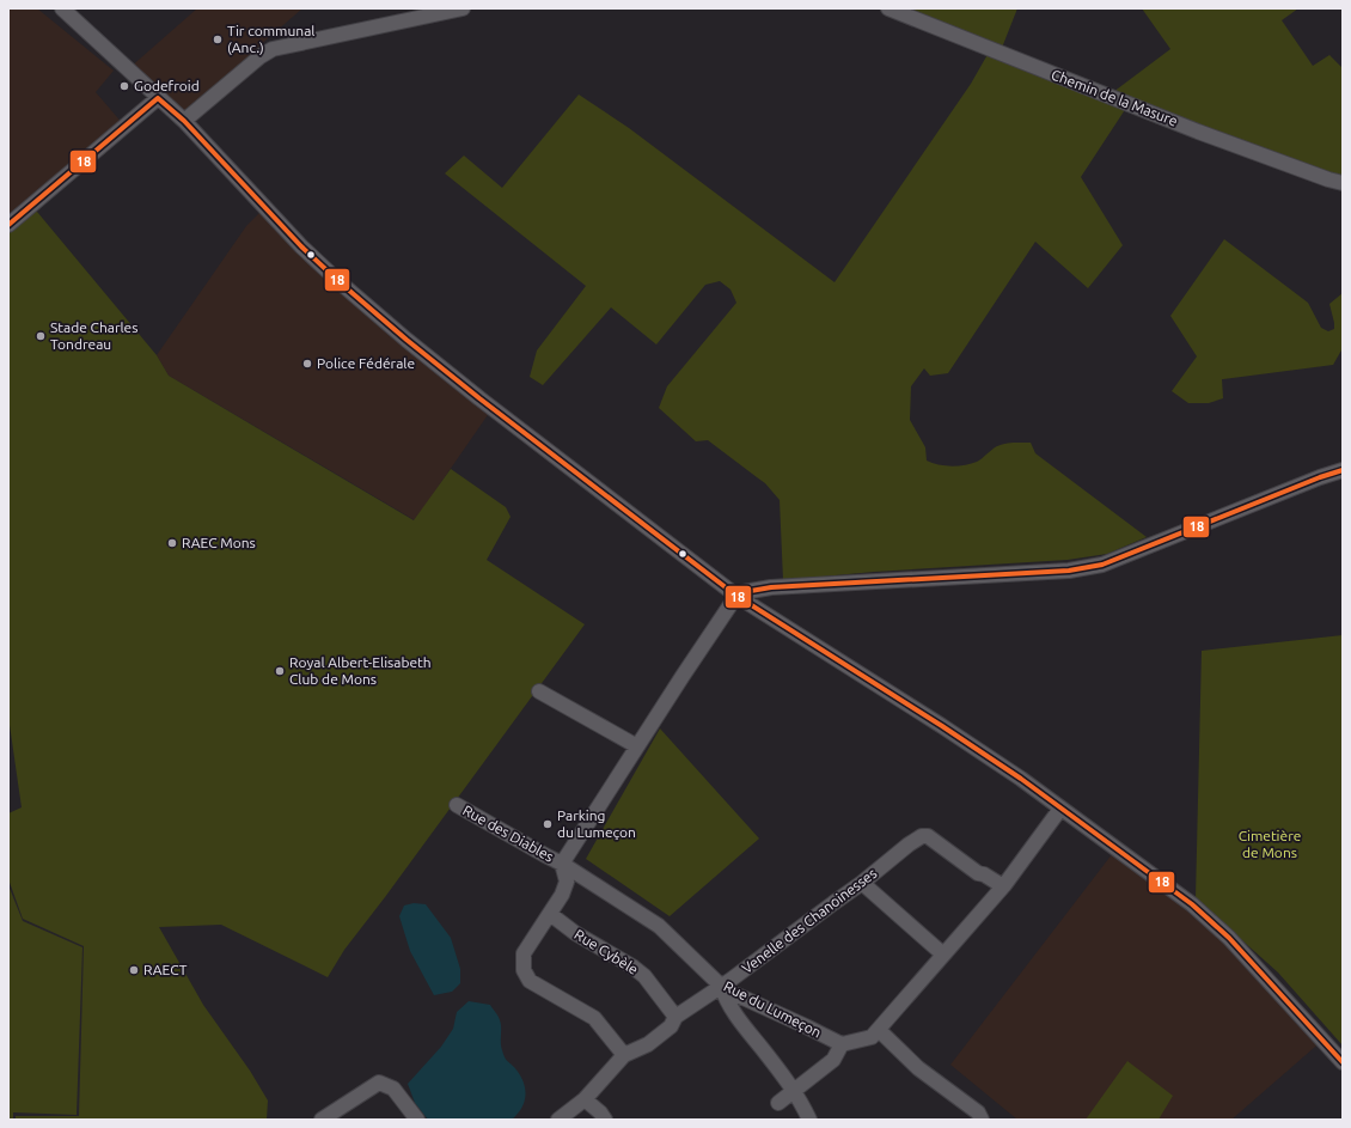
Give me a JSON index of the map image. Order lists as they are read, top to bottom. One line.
{"streets":{"street":["Chemin de la Masure","Rue des Diables","Venelle des Chanoinesses","Rue Cybèle","Rue du Lumeçon"]},"crossings":[["Rue des Diables","Venelle des Chanoinesses"],["Rue des Diables","Rue Cybèle"],["Rue des Diables","Rue du Lumeçon"],["Venelle des Chanoinesses","Rue Cybèle"],["Venelle des Chanoinesses","Rue du Lumeçon"]],"parks":["Cimetière de Mons"],"places":["Tir communal (Anc.)","Godefroid","Stade Charles Tondreau","Police Fédérale","RAEC Mons","Royal Albert-Elisabeth Club de Mons","Parking du Lumeçon","RAECT"],"lines":["transit line 18"]}
